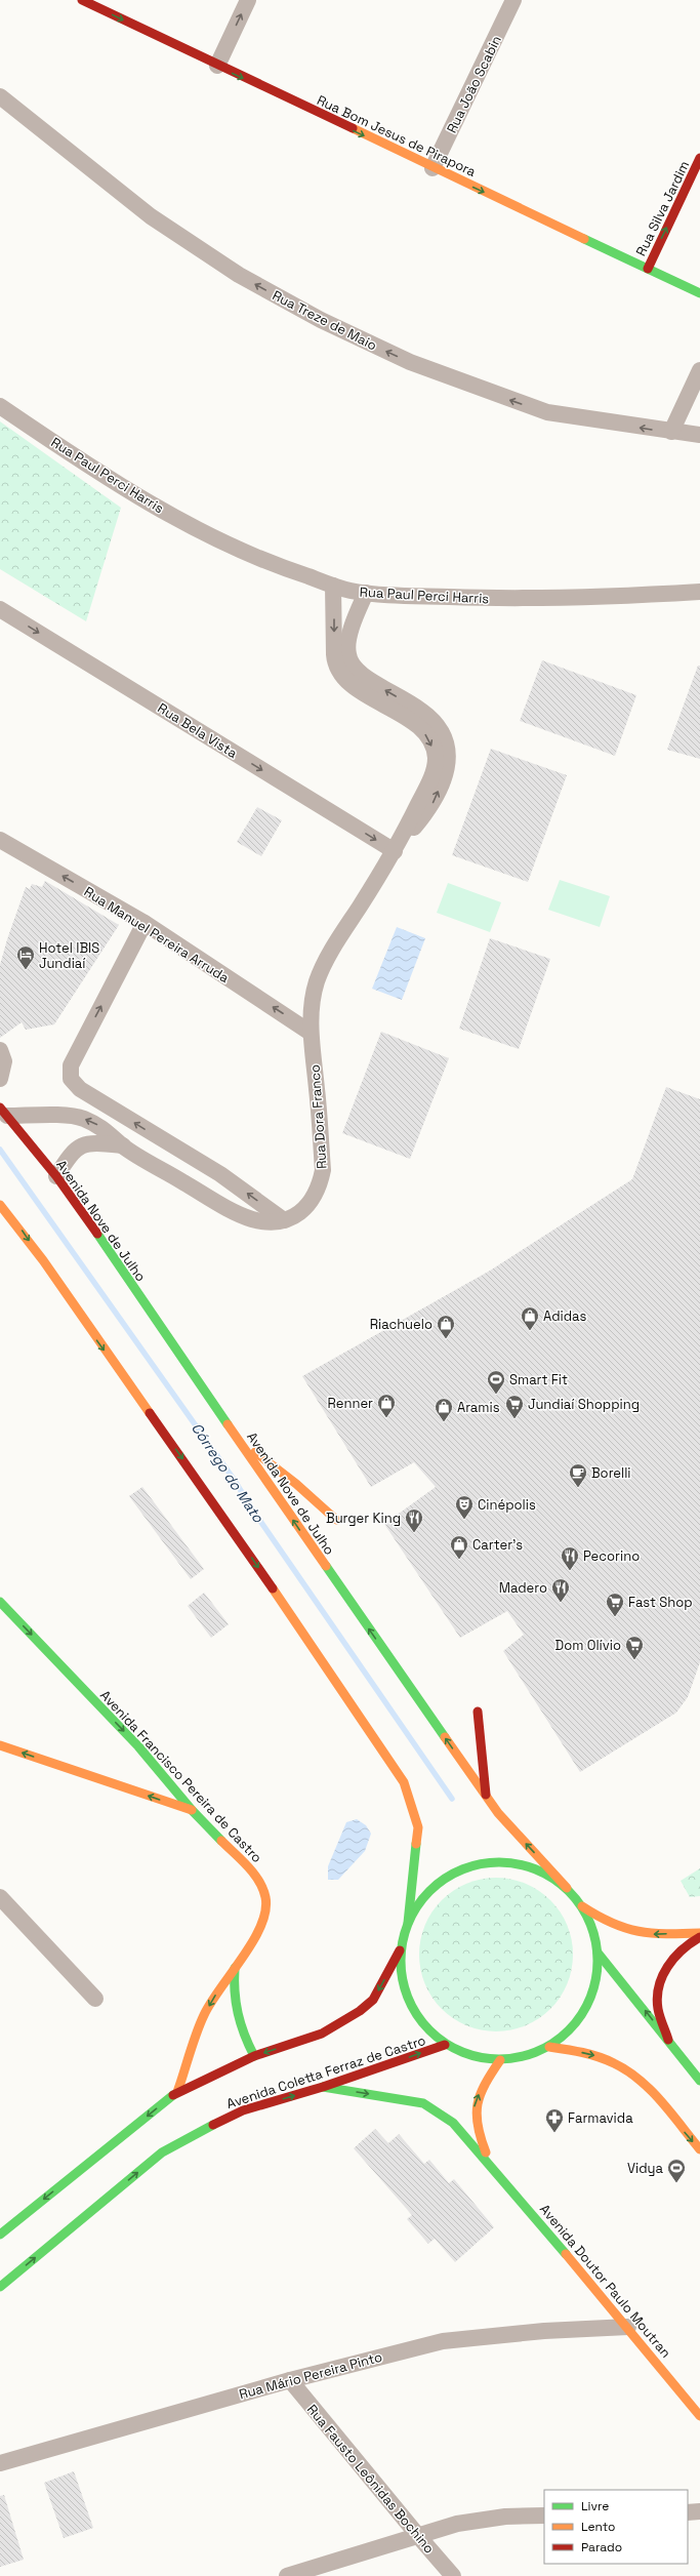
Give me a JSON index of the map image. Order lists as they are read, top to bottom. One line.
{"streets":{"main road":["Rua Bom Jesus de Pirapora","Rua Silva Jardim","Avenida Nove de Julho","Avenida Francisco Pereira de Castro","Avenida Coletta Ferraz de Castro","Avenida Doutor Paulo Moutran"],"street":["Rua João Scabin","Rua Treze de Maio","Rua Paul Perci Harris","Rua Bela Vista","Rua Manuel Pereira Arruda","Rua Dora Franco","Rua Mário Pereira Pinto","Rua Fausto Leônidas Bochino"]},"crossings":[["Rua João Scabin","Rua Bom Jesus de Pirapora"],["Rua Bom Jesus de Pirapora","Rua Silva Jardim"],["Rua Paul Perci Harris","Rua Dora Franco"],["Rua Bela Vista","Rua Dora Franco"],["Rua Manuel Pereira Arruda","Rua Dora Franco"],["Avenida Doutor Paulo Moutran","Rua Mário Pereira Pinto"],["Rua Mário Pereira Pinto","Rua Fausto Leônidas Bochino"]],"one_way":["Rua Bom Jesus de Pirapora","Rua Silva Jardim","Rua Treze de Maio","Rua Bela Vista","Rua Manuel Pereira Arruda","Avenida Francisco Pereira de Castro"],"water":["Córrego do Mato"],"places":{"hotel":["Hotel IBIS Jundiaí"],"shop":["Adidas","Riachuelo","Renner","Aramis","Carter's"],"sports":["Smart Fit","Vidya"],"supermarket":["Jundiaí Shopping","Fast Shop","Dom Olívio"],"cafe":["Borelli"],"theatre":["Cinépolis"],"restaurant":["Burger King","Pecorino","Madero"],"pharmacy":["Farmavida"]},"legend":["Livre","Lento","Parado"]}
